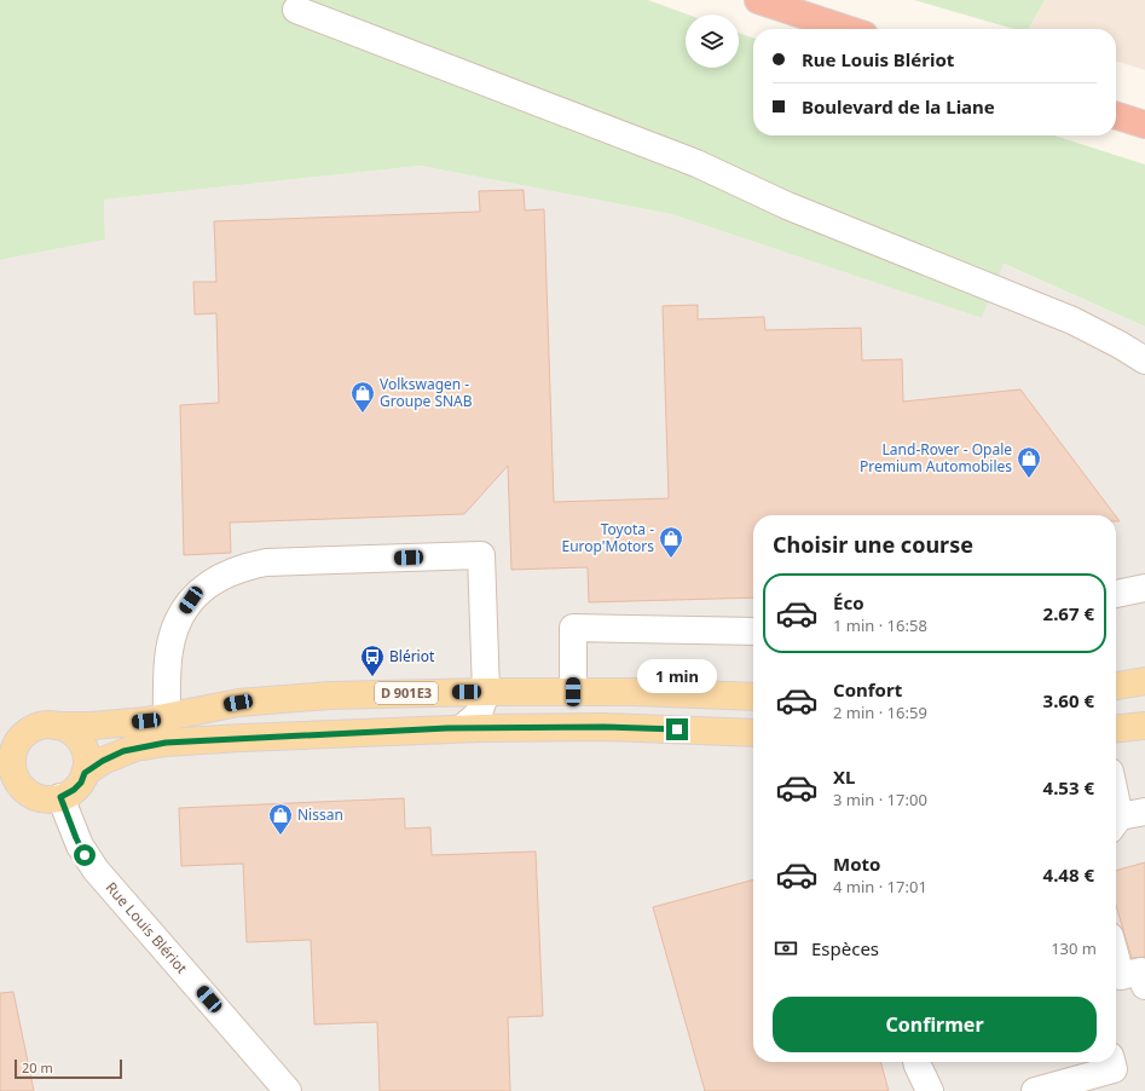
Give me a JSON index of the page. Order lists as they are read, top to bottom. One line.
{"streets":{"main road":["D 901E3"],"street":["Rue Louis Blériot"]},"crossings":[["D 901E3","Rue Louis Blériot"]],"places":{"shop":["Volkswagen - Groupe SNAB","Land-Rover - Opale Premium Automobiles","Toyota - Europ'Motors","Nissan"],"bus stop":["Blériot"]},"scale_bar":"20 m","page":{"banner":["Rue Louis Blériot","Boulevard de la Liane"],"heading":"Choisir une course","list":[{"name":"Éco","note":"1 min · 16:58","value":"2.67 €"},{"name":"Confort","note":"2 min · 16:59","value":"3.60 €"},{"name":"XL","note":"3 min · 17:00","value":"4.53 €"},{"name":"Moto","note":"4 min · 17:01","value":"4.48 €"}],"bubble":"1 min","pay":["Espèces","130 m"],"buttons":"Confirmer","scale":"20 m"}}
